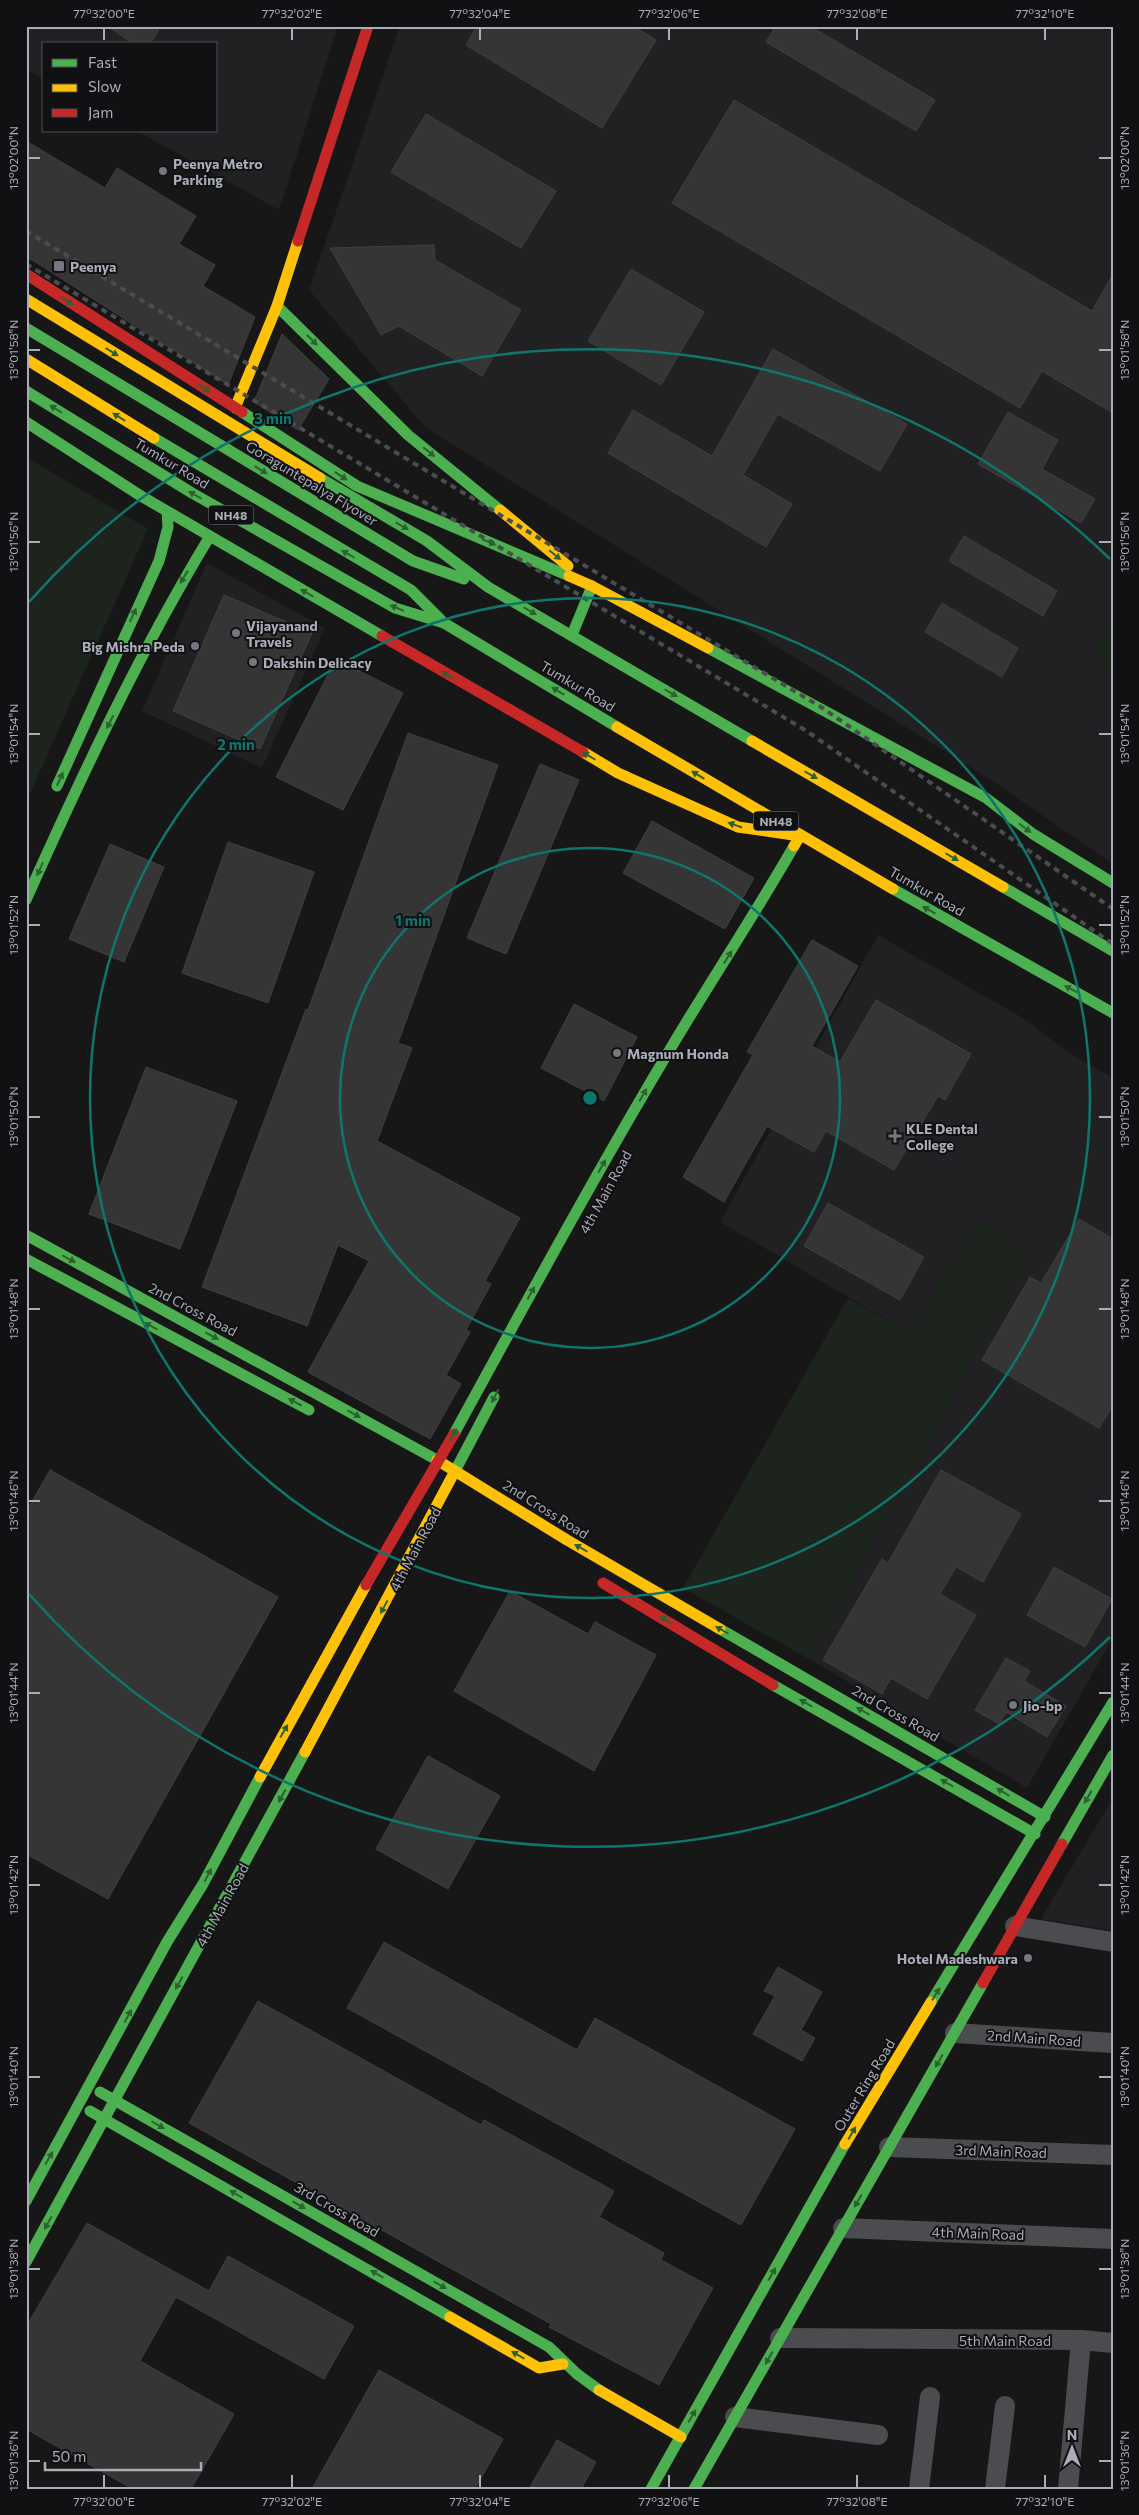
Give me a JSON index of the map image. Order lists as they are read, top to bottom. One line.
{"streets":{"main road":["Tumkur Road","Goraguntepalya Flyover","NH48","4th Main Road","2nd Cross Road","Outer Ring Road","3rd Cross Road"],"street":["2nd Main Road","3rd Main Road","5th Main Road"]},"crossings":[["Tumkur Road","4th Main Road"],["4th Main Road","2nd Cross Road"],["4th Main Road","3rd Cross Road"],["2nd Cross Road","Outer Ring Road"],["Outer Ring Road","3rd Cross Road"]],"places":{"other":["Peenya Metro Parking","Vijayanand Travels","Big Mishra Peda","Dakshin Delicacy","Magnum Honda","Jio-bp","Hotel Madeshwara"],"transit":["Peenya"],"health":["KLE Dental College"]},"legend":["Fast","Slow","Jam"],"scale_bar":"50 m","north":"top","coordinates":["77°32'00\"E","77°32'02\"E","77°32'04\"E","77°32'06\"E","77°32'08\"E","77°32'10\"E","13°02'00\"N","13°01'58\"N","13°01'56\"N","13°01'54\"N","13°01'52\"N","13°01'50\"N","13°01'48\"N","13°01'46\"N","13°01'44\"N","13°01'42\"N","13°01'40\"N","13°01'38\"N","13°01'36\"N"],"rings":["3 min","2 min","1 min"]}
